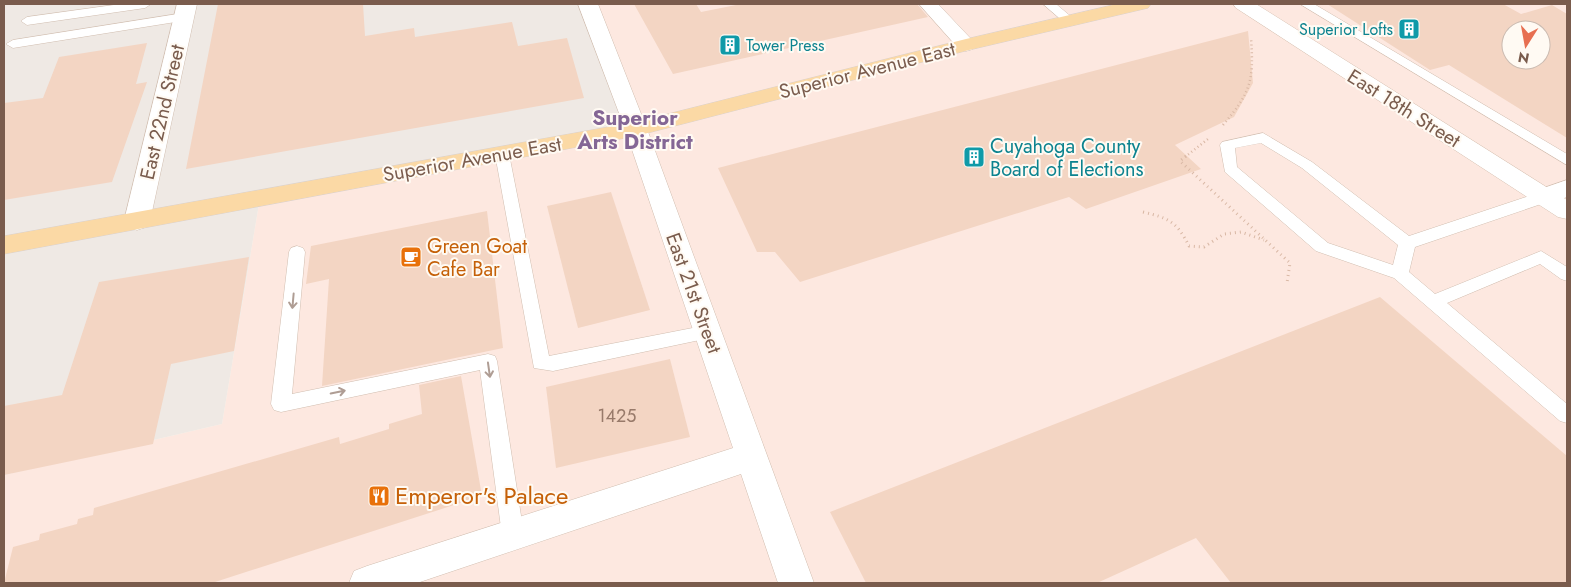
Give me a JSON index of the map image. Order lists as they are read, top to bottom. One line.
{"streets":{"main road":["Superior Avenue East"],"street":["East 18th Street","East 22nd Street","East 21st Street"]},"crossings":[["Superior Avenue East","East 22nd Street"],["Superior Avenue East","East 21st Street"]],"districts":["Superior Arts District"],"places":{"building":["Superior Lofts","Tower Press","Cuyahoga County Board of Elections"],"cafe":["Green Goat Cafe Bar"],"restaurant":["Emperor's Palace"]},"house_numbers":["1425"],"north":"bottom"}
